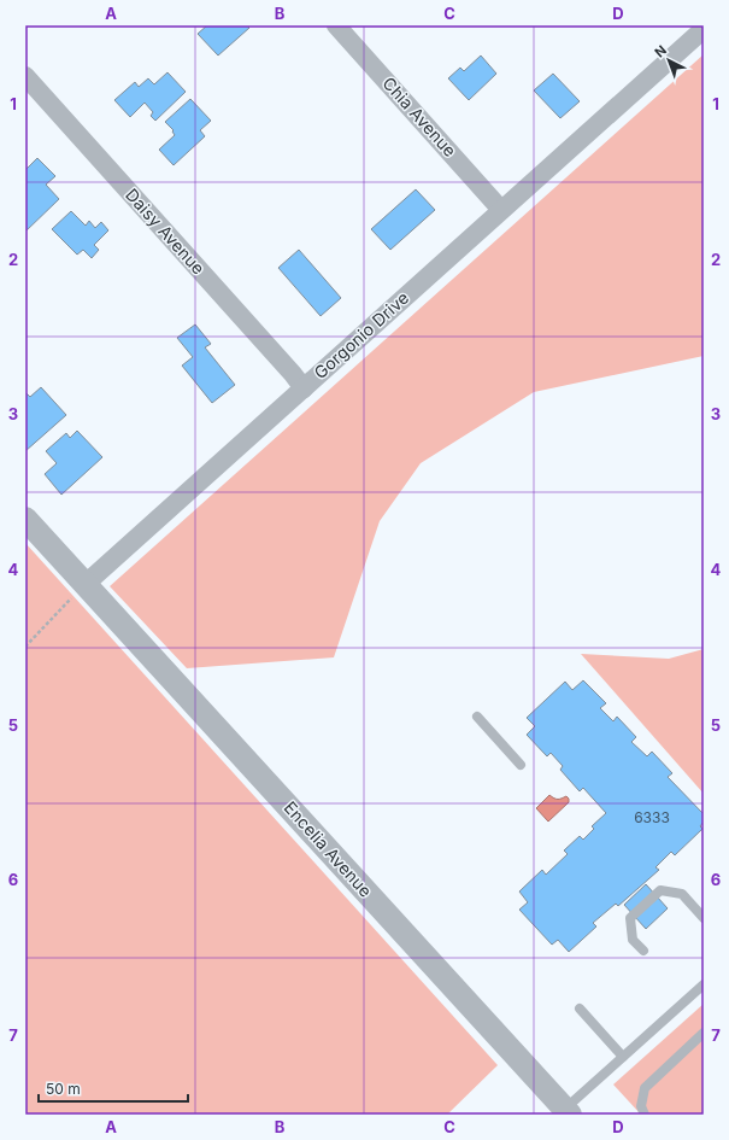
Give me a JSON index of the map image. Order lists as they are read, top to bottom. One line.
{"streets":{"street":["Chia Avenue","Daisy Avenue","Gorgonio Drive","Encelia Avenue"]},"crossings":[["Chia Avenue","Gorgonio Drive"],["Daisy Avenue","Gorgonio Drive"],["Gorgonio Drive","Encelia Avenue"]],"house_numbers":["6333"],"scale_bar":"50 m","north":"top left","grid":{"columns":["A","B","C","D"],"rows":["1","2","3","4","5","6","7"]}}
